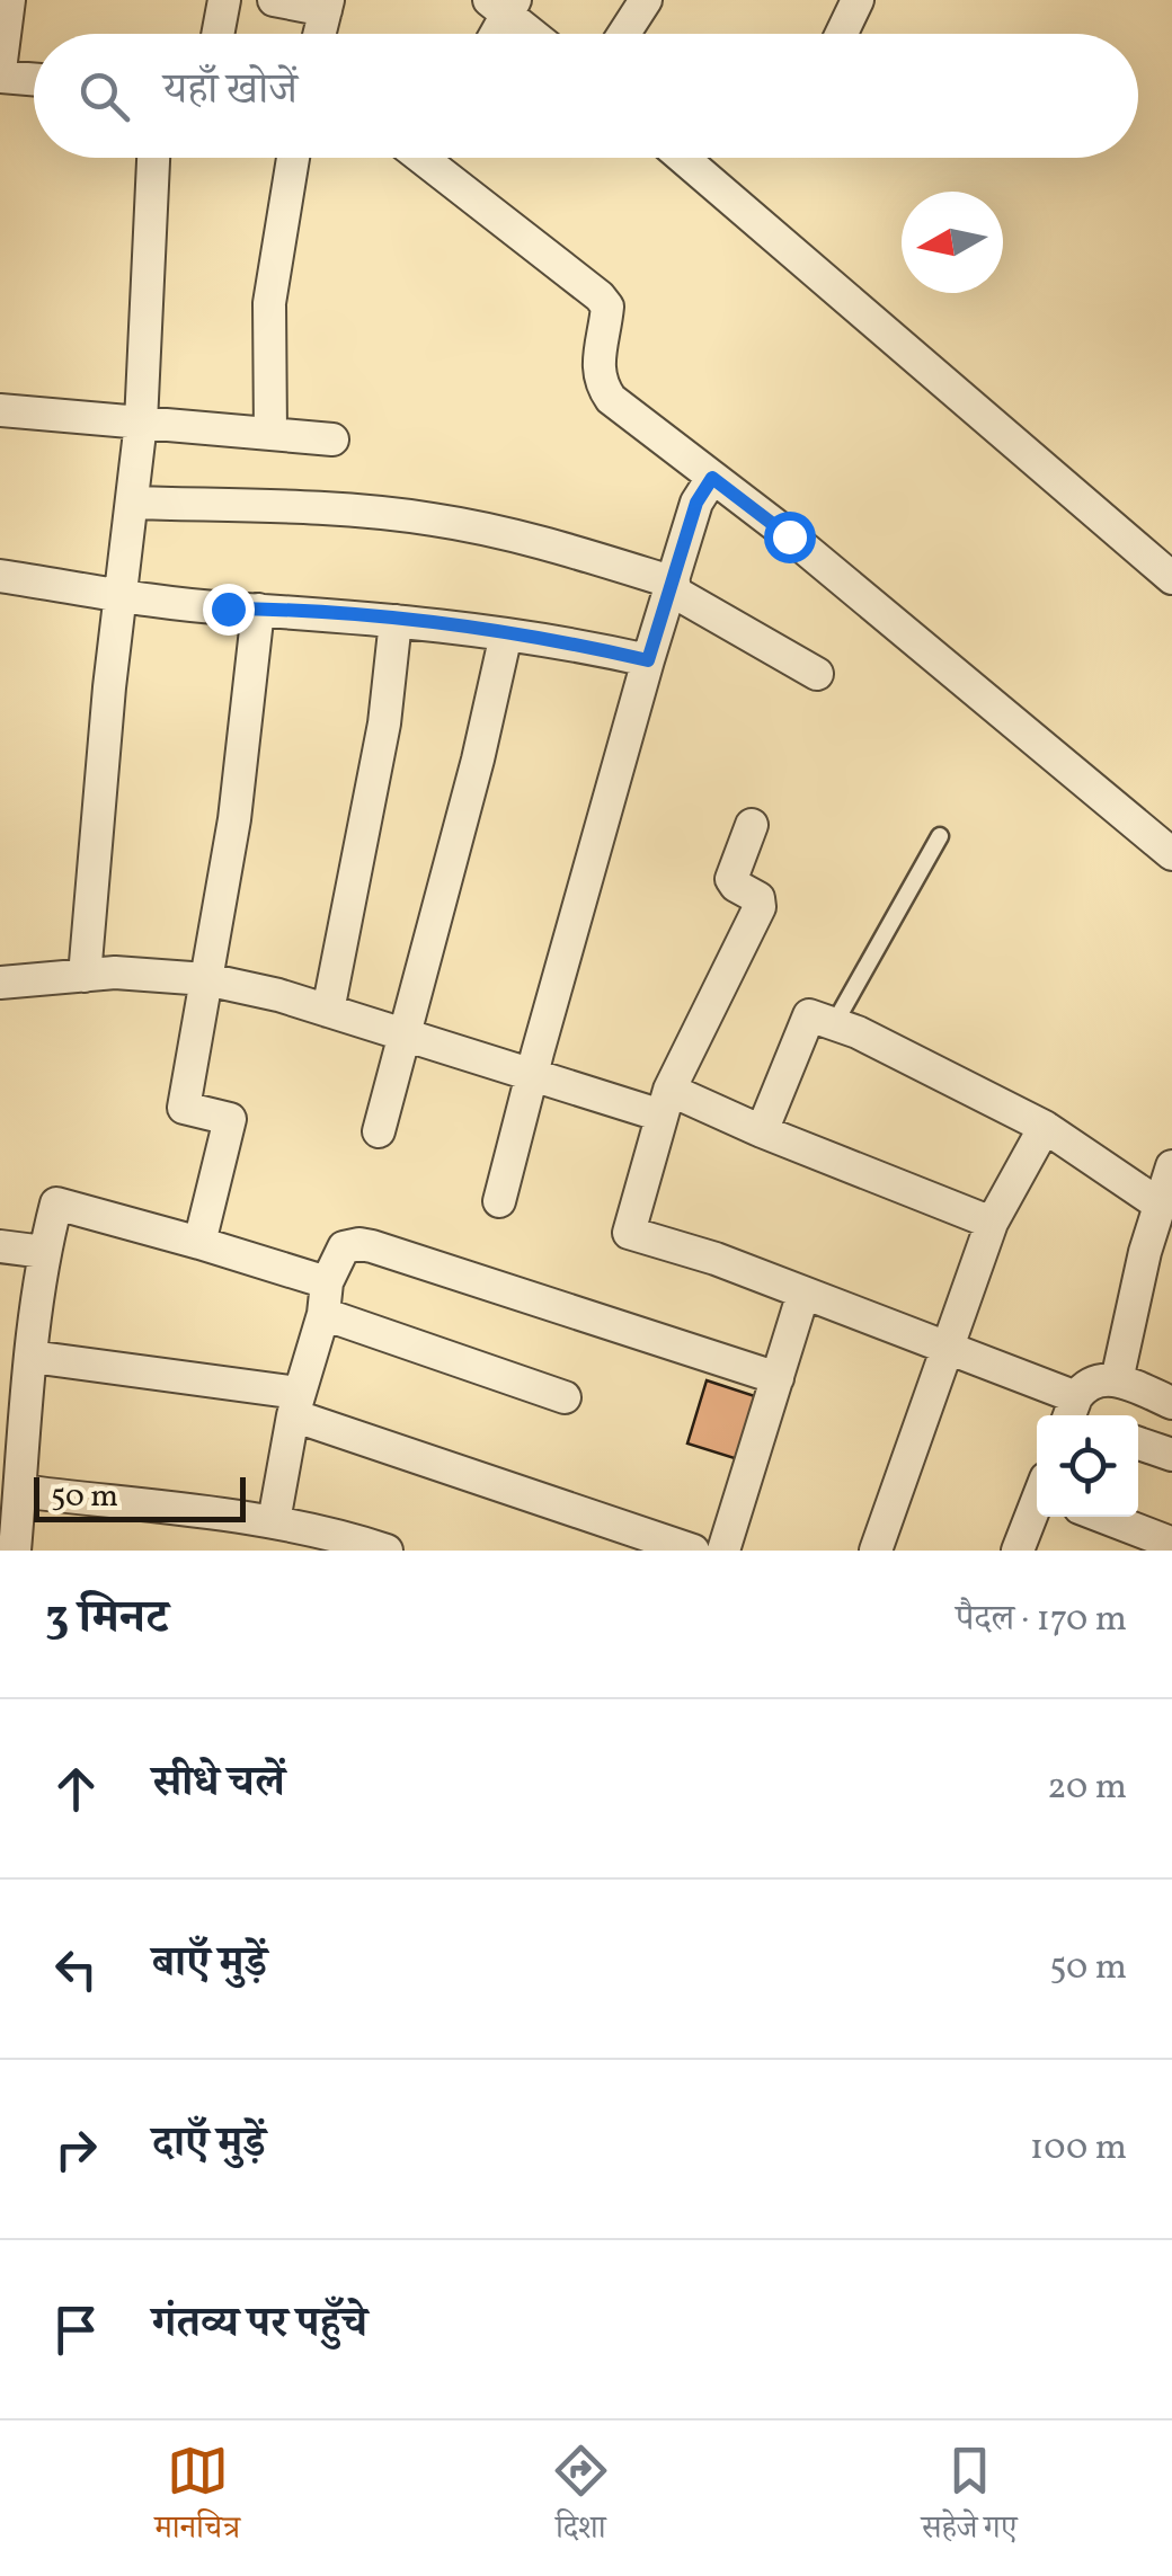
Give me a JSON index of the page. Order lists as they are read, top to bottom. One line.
{"scale_bar":"50 m","north":"left","page":{"search":"यहाँ खोजें","scale":"50 m","heading":["3 मिनट","पैदल · 170 m"],"list":[["सीधे चलें","20 m"],["बाएँ मुड़ें","50 m"],["दाएँ मुड़ें","100 m"],"गंतव्य पर पहुँचे"],"nav":["मानचित्र","दिशा","सहेजे गए"]}}
